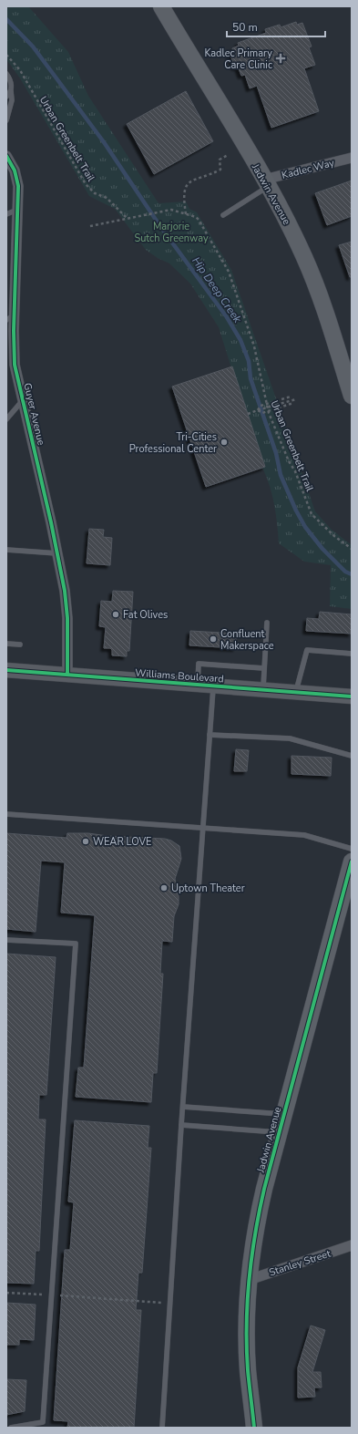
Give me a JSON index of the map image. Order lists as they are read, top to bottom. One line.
{"streets":{"main road":["Jadwin Avenue"],"street":["Kadlec Way","Guyer Avenue","Williams Boulevard","Stanley Street"],"path":["Urban Greenbelt Trail"]},"crossings":[["Kadlec Way","Jadwin Avenue"],["Jadwin Avenue","Stanley Street"],["Guyer Avenue","Williams Boulevard"]],"water":["Hip Deep Creek"],"parks":["Marjorie Sutch Greenway"],"places":{"health":["Kadlec Primary Care Clinic"],"other":["Tri-Cities Professional Center","Fat Olives","Confluent Makerspace","WEAR LOVE","Uptown Theater"]},"scale_bar":"50 m"}
